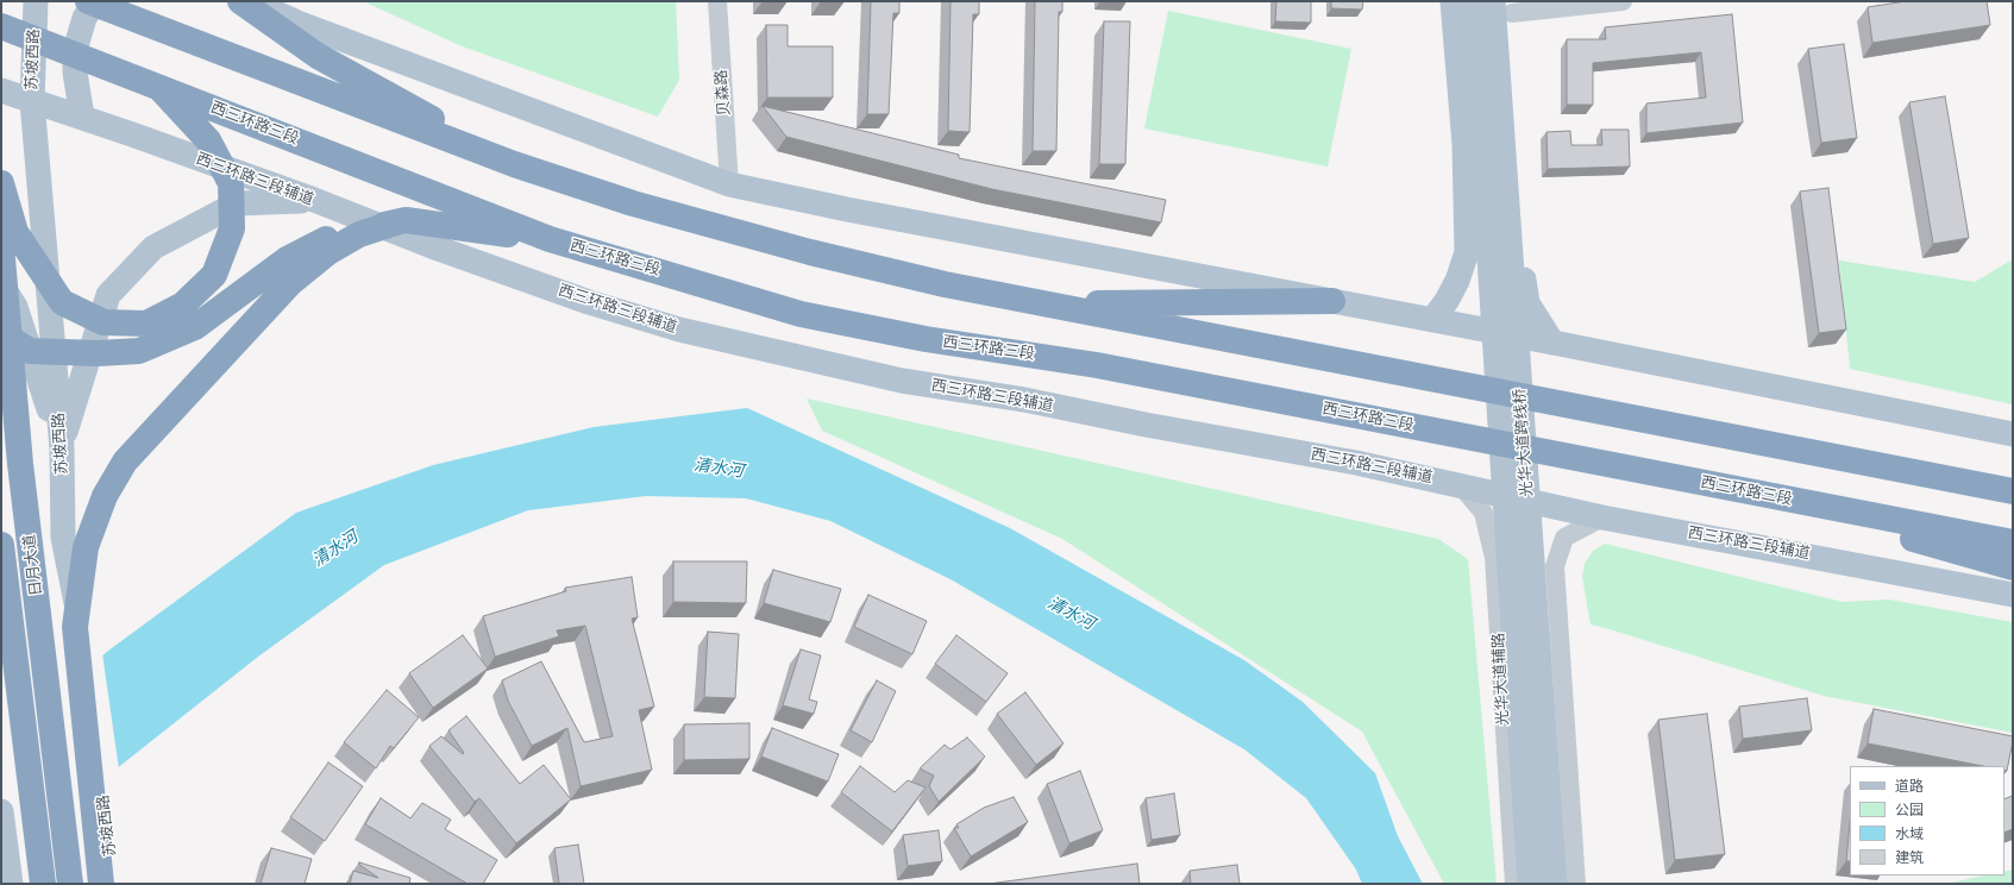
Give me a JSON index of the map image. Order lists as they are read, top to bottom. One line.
{"streets":{"highway":["西三环路三段","日月大道"],"main road":["苏坡西路","西三环路三段辅道","光华大道跨线桥"],"street":["贝森路","光华大道辅路"]},"crossings":[["苏坡西路","西三环路三段辅道"],["西三环路三段辅道","光华大道辅路"]],"water":["清水河"],"legend":["道路","公园","水域","建筑"]}
